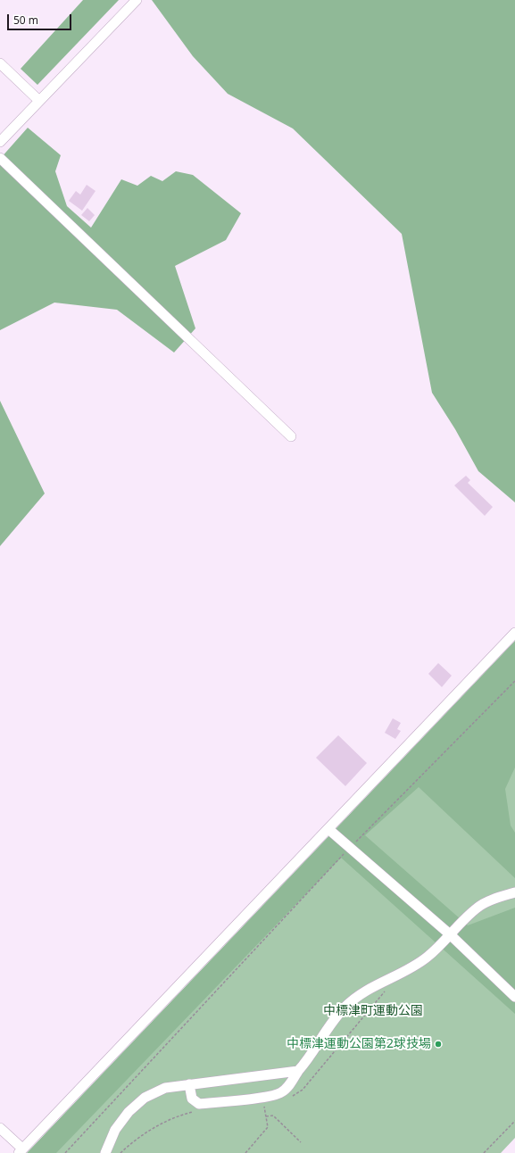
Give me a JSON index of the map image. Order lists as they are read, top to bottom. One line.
{"parks":["中標津町運動公園"],"places":["中標津運動公園第2球技場"],"scale_bar":"50 m"}
